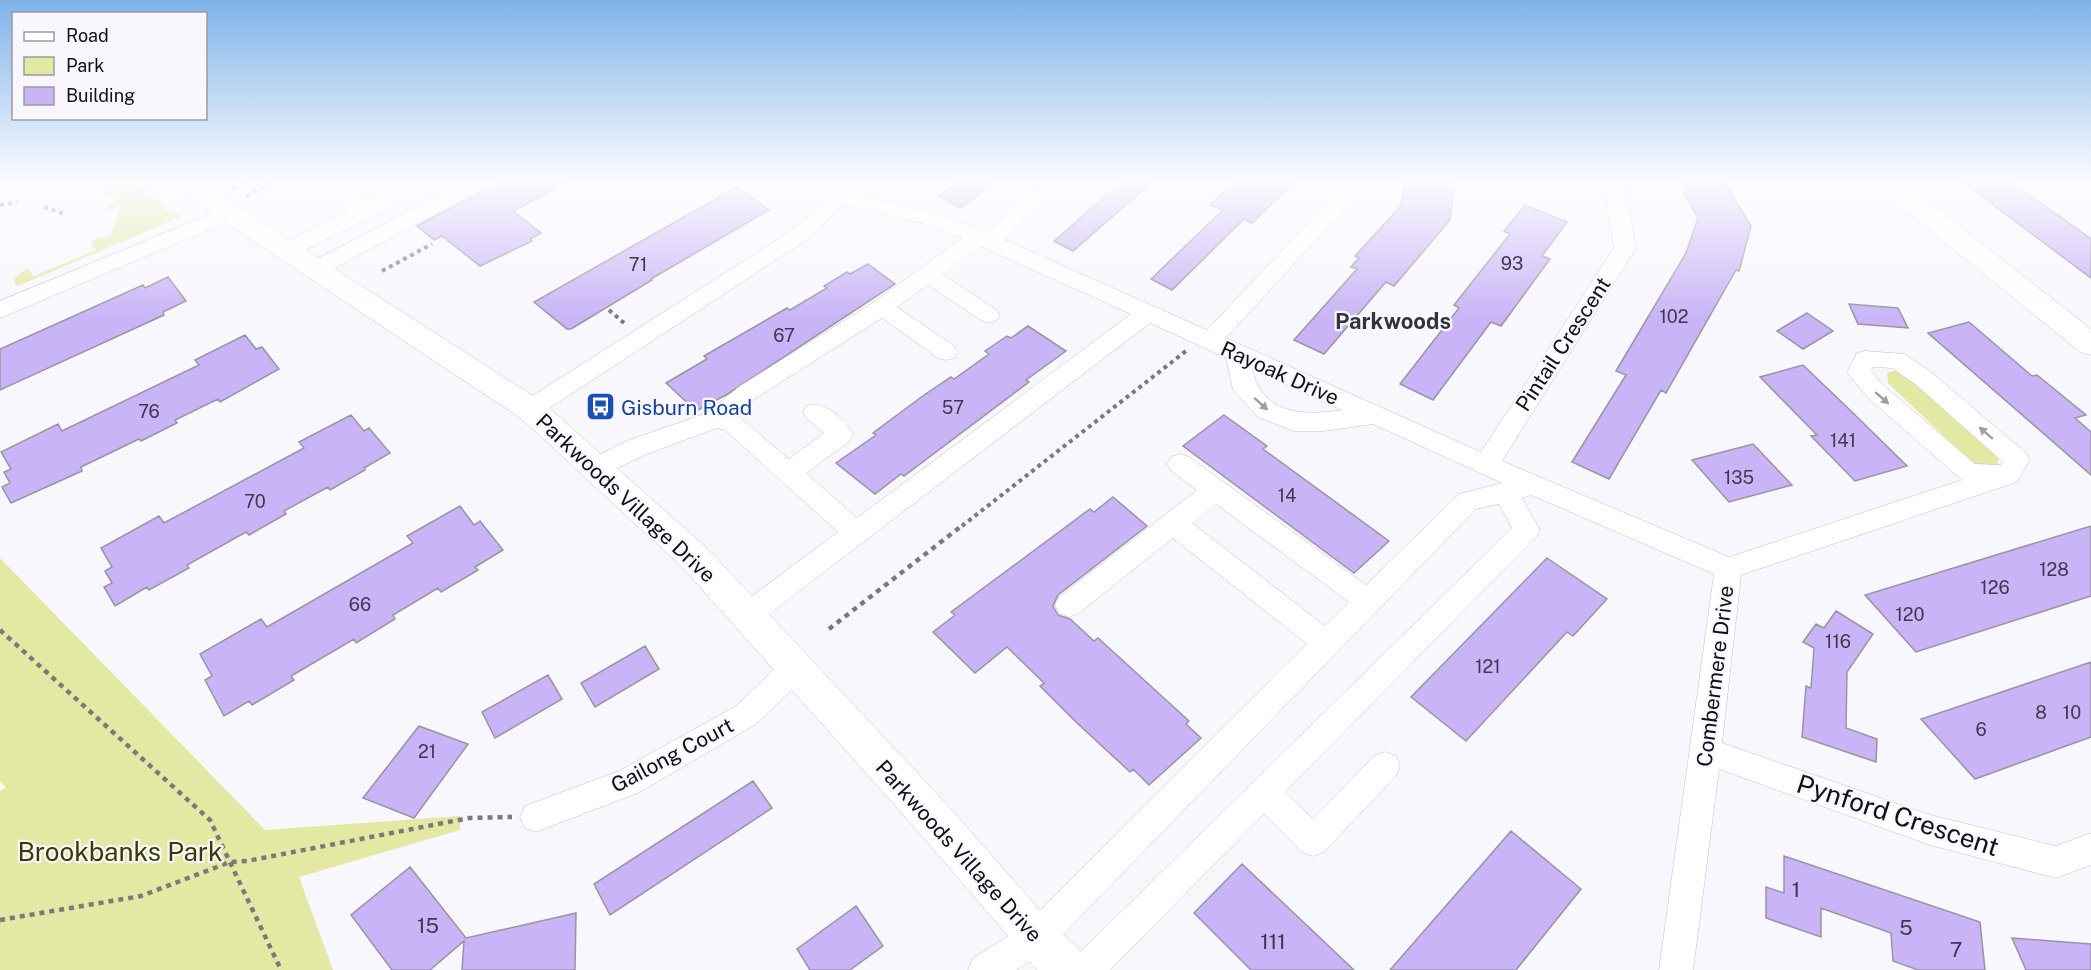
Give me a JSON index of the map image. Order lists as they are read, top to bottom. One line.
{"streets":{"main road":["Parkwoods Village Drive"],"street":["Pintail Crescent","Rayoak Drive","Combermere Drive","Gailong Court","Pynford Crescent"]},"crossings":[["Pintail Crescent","Rayoak Drive"],["Rayoak Drive","Combermere Drive"],["Parkwoods Village Drive","Gailong Court"],["Combermere Drive","Pynford Crescent"]],"districts":["Parkwoods"],"parks":["Brookbanks Park"],"places":{"bus stop":["Gisburn Road"]},"house_numbers":["93","71","102","67","57","76","141","135","14","70","128","126","66","120","116","121","8","10","6","21","1","15","5","111","7"],"legend":["Road","Park","Building"]}
